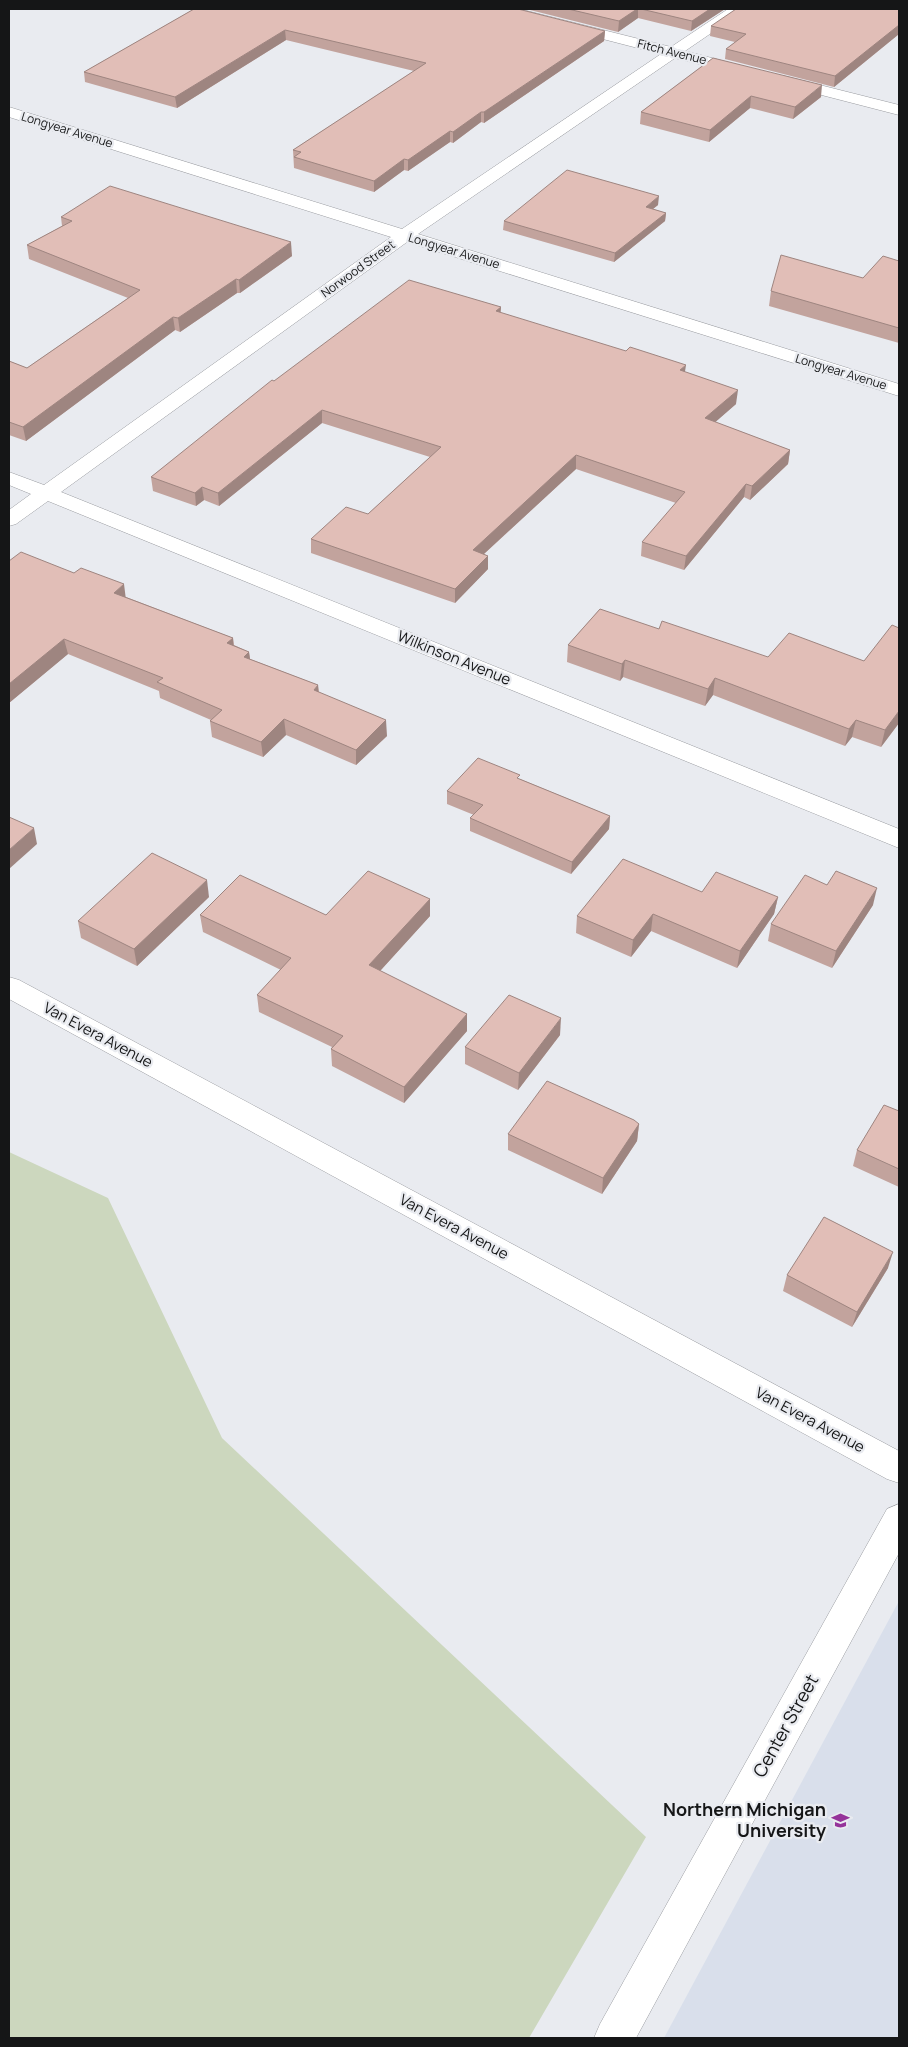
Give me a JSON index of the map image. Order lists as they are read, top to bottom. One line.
{"streets":{"street":["Fitch Avenue","Longyear Avenue","Norwood Street","Wilkinson Avenue","Van Evera Avenue","Center Street"]},"crossings":[["Fitch Avenue","Norwood Street"],["Longyear Avenue","Norwood Street"],["Norwood Street","Wilkinson Avenue"]],"places":{"school or university":["Northern Michigan University"]}}
